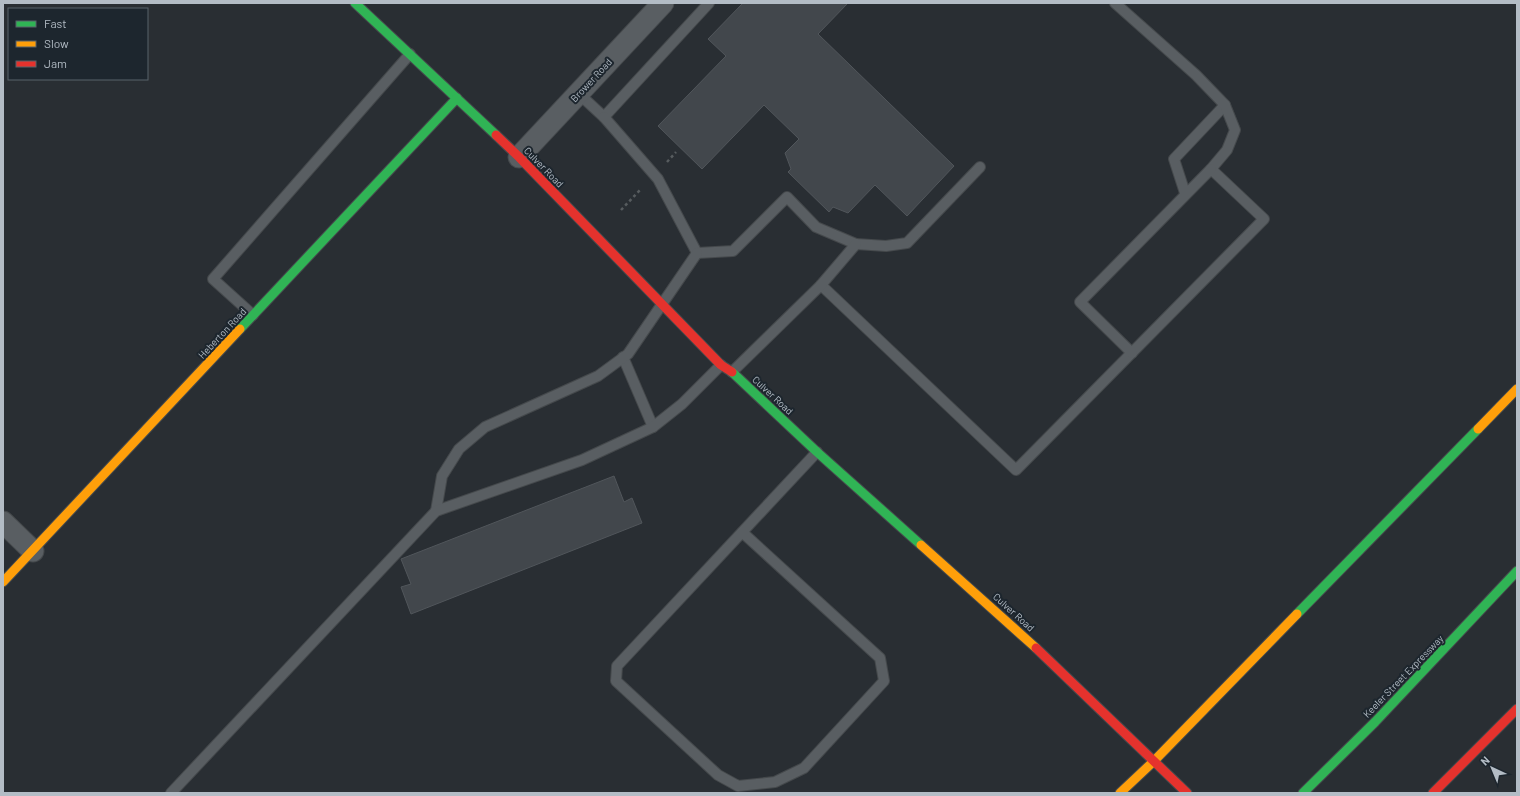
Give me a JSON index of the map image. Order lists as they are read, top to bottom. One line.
{"streets":{"main road":["Culver Road","Heberton Road","Keeler Street Expressway"],"street":["Brower Road"]},"crossings":[["Brower Road","Culver Road"],["Culver Road","Heberton Road"]],"legend":["Fast","Slow","Jam"],"north":"top left"}
